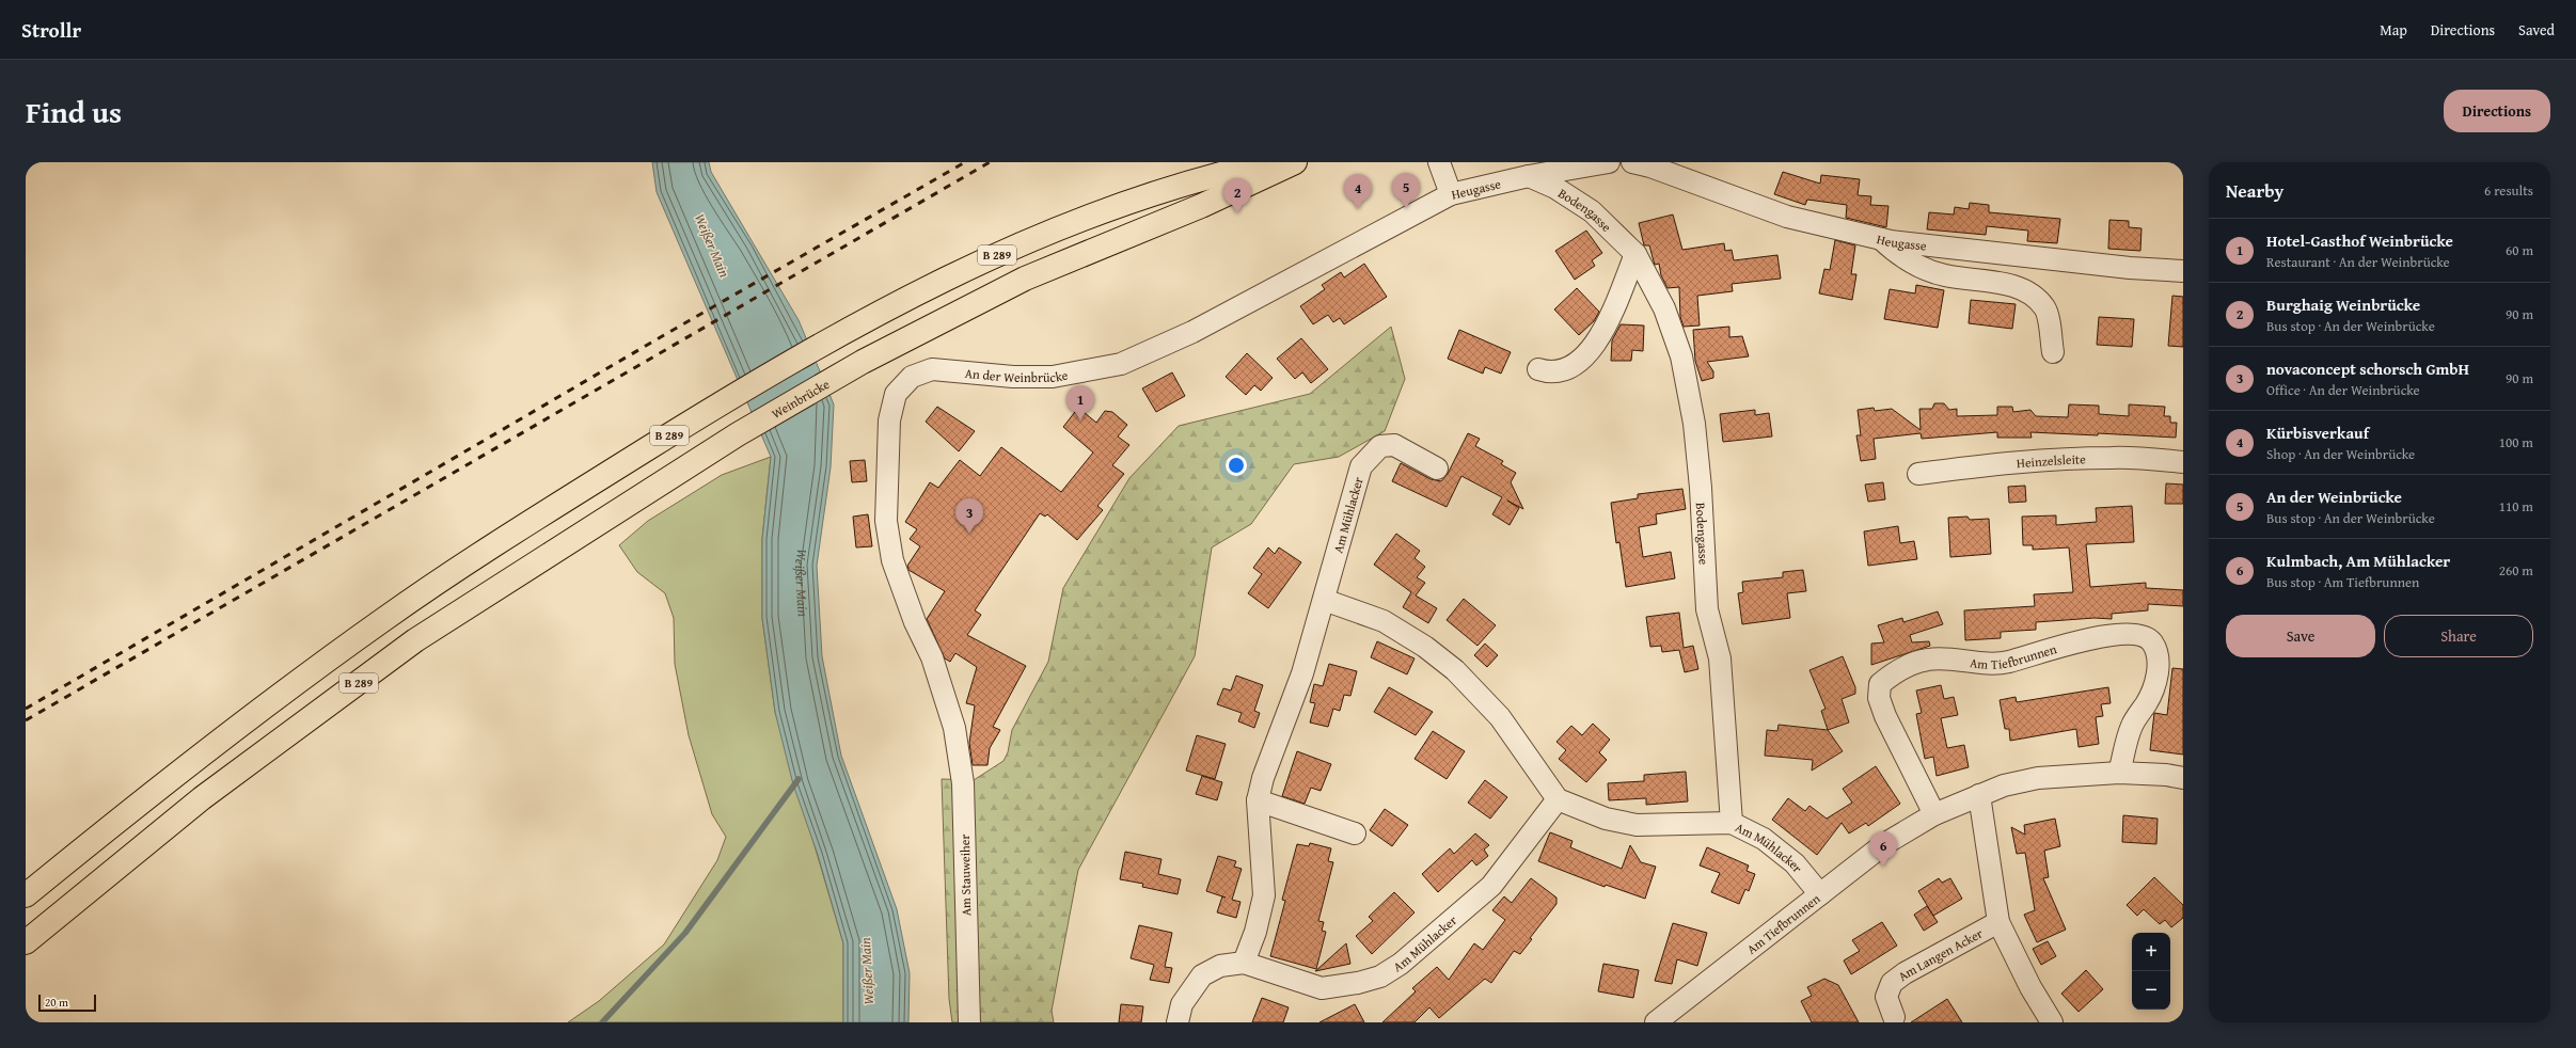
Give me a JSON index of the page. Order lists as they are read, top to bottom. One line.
{"streets":{"highway":["B 289","Weinbrücke"],"street":["Heugasse","Bodengasse","An der Weinbrücke","Heinzelsleite","Am Mühlacker","Am Tiefbrunnen","Am Stauweiher","Am Langen Acker"]},"crossings":[["Heugasse","Bodengasse"],["Heugasse","An der Weinbrücke"],["Bodengasse","Am Mühlacker"],["An der Weinbrücke","Am Stauweiher"],["Am Mühlacker","Am Tiefbrunnen"],["Am Tiefbrunnen","Am Langen Acker"]],"water":["Weißer Main"],"scale_bar":"20 m","page":{"header":"Strollr","nav":["Map","Directions","Saved"],"title":"Find us","buttons":["Directions",["Save","Share"]],"heading":["Nearby","6 results"],"pins":["5","4","2","1","3","6"],"list":[{"mark":"1","name":"Hotel-Gasthof Weinbrücke","note":"Restaurant · An der Weinbrücke","value":"60 m"},{"mark":"2","name":"Burghaig Weinbrücke","note":"Bus stop · An der Weinbrücke","value":"90 m"},{"mark":"3","name":"novaconcept schorsch GmbH","note":"Office · An der Weinbrücke","value":"90 m"},{"mark":"4","name":"Kürbisverkauf","note":"Shop · An der Weinbrücke","value":"100 m"},{"mark":"5","name":"An der Weinbrücke","note":"Bus stop · An der Weinbrücke","value":"110 m"},{"mark":"6","name":"Kulmbach, Am Mühlacker","note":"Bus stop · Am Tiefbrunnen","value":"260 m"}],"map_buttons":["+","−"],"scale":"20 m"}}
